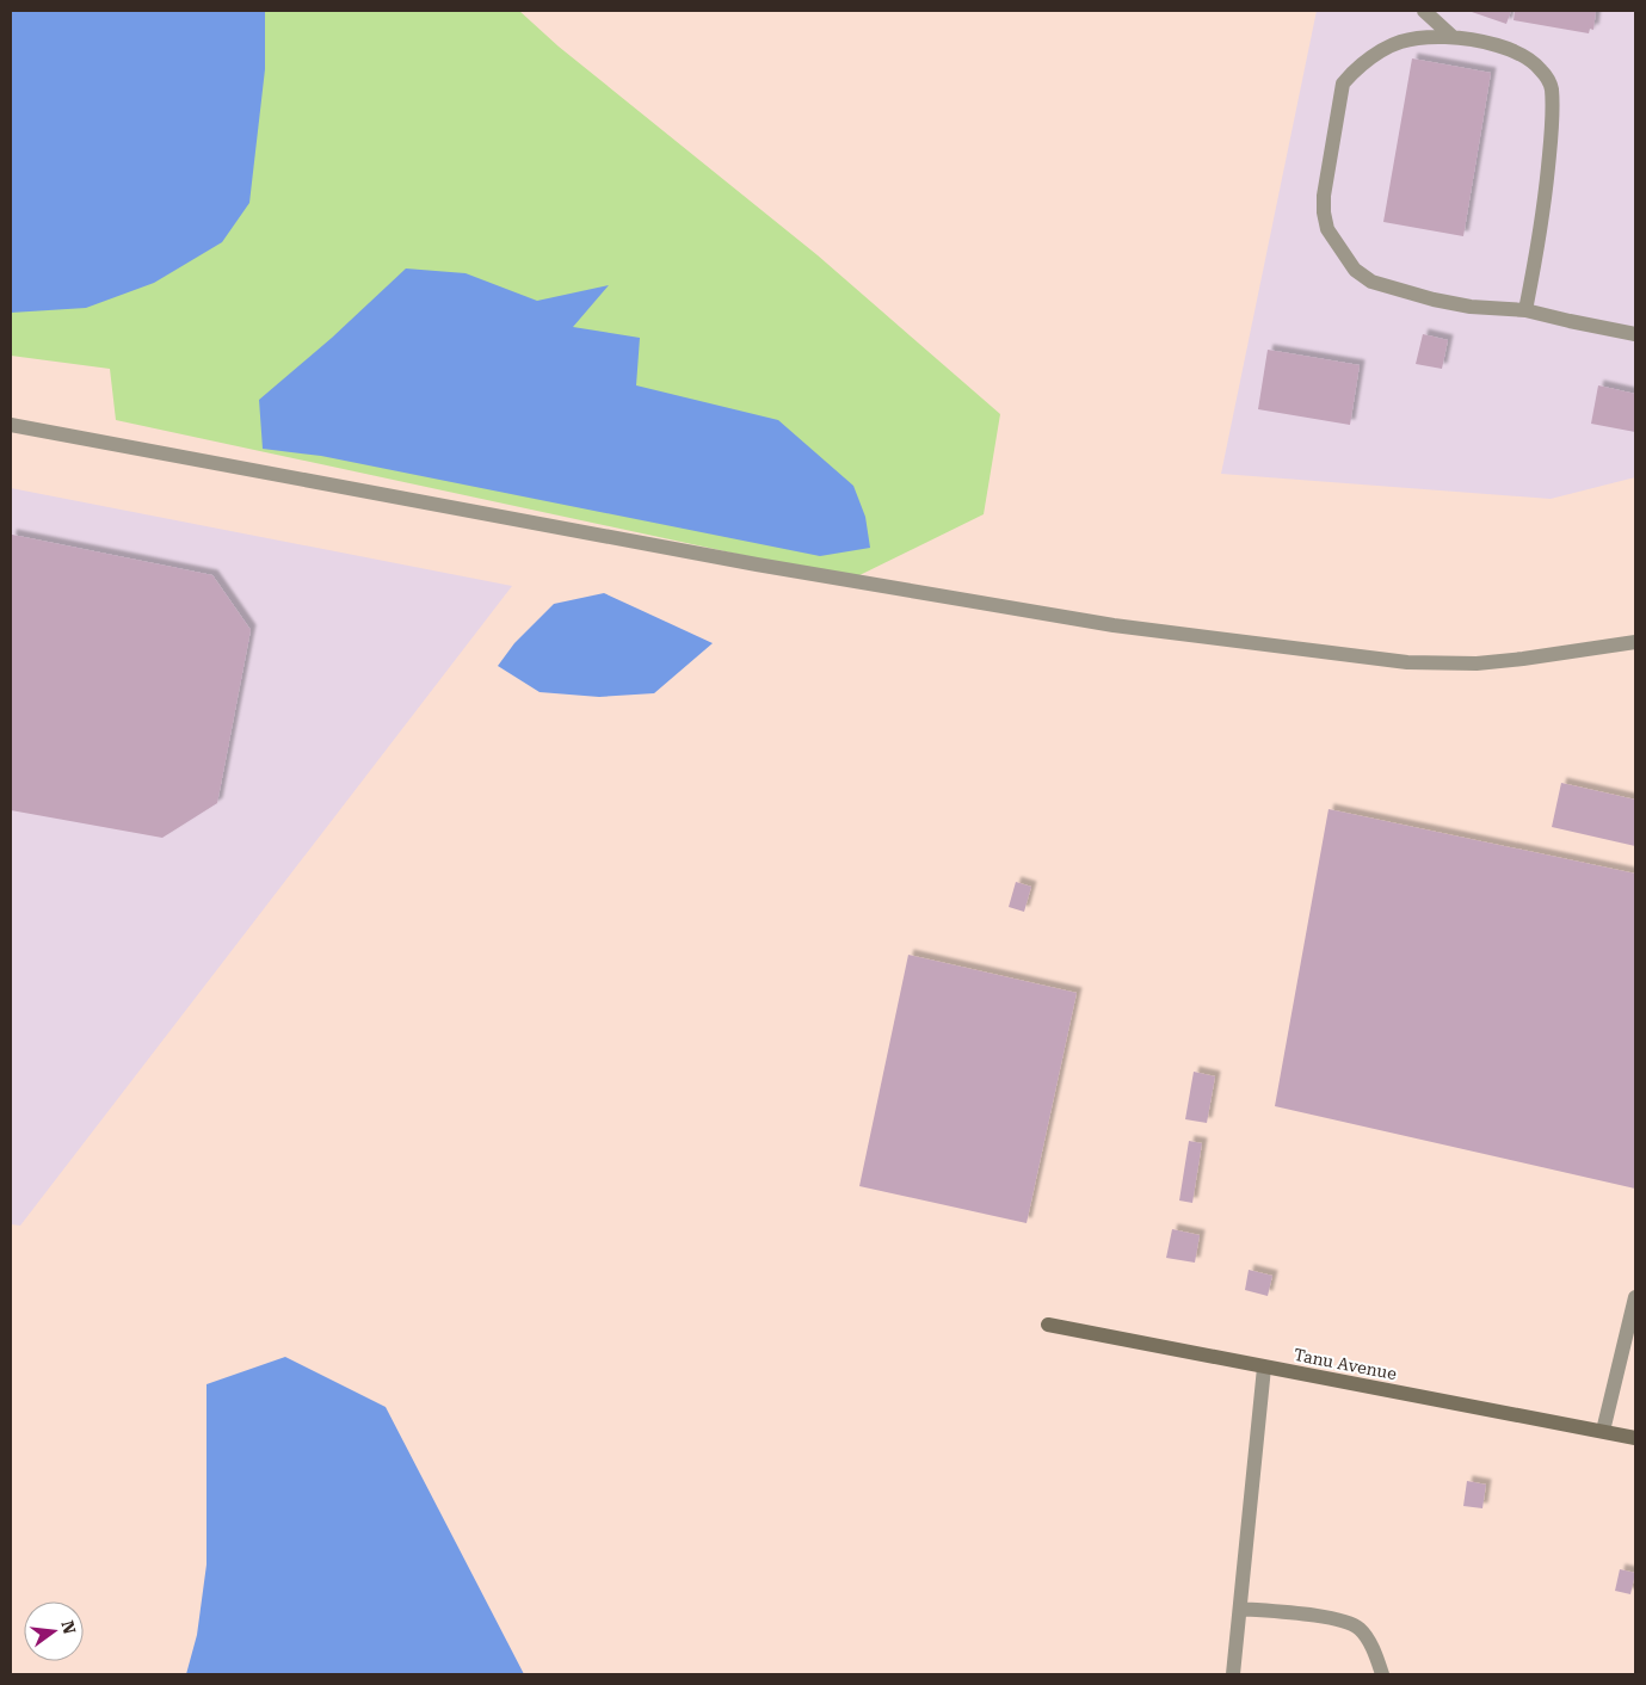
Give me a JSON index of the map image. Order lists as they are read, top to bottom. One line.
{"streets":{"street":["Tanu Avenue"]},"north":"right"}
